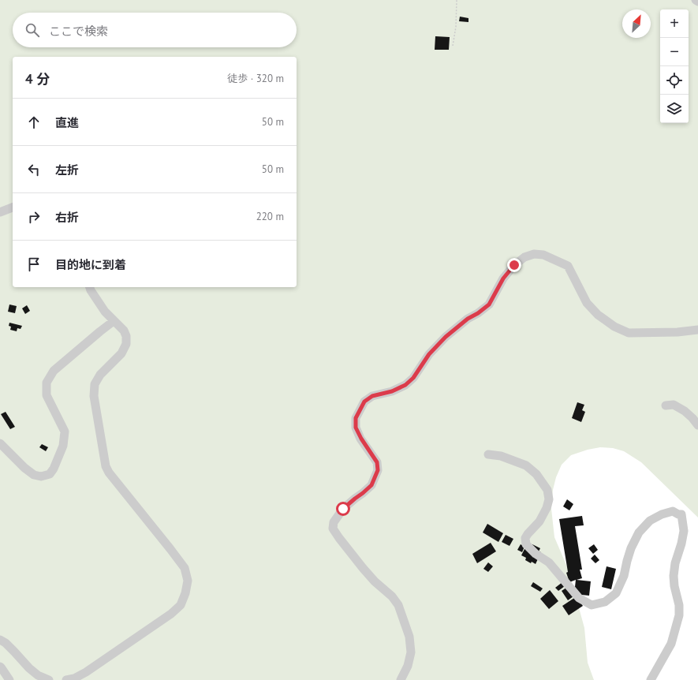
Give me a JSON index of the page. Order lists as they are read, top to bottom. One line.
{"north":"top right","page":{"map_buttons":["+","−"],"search":"ここで検索","heading":["4 分","徒歩 · 320 m"],"list":[["直進","50 m"],["左折","50 m"],["右折","220 m"],"目的地に到着"]}}
